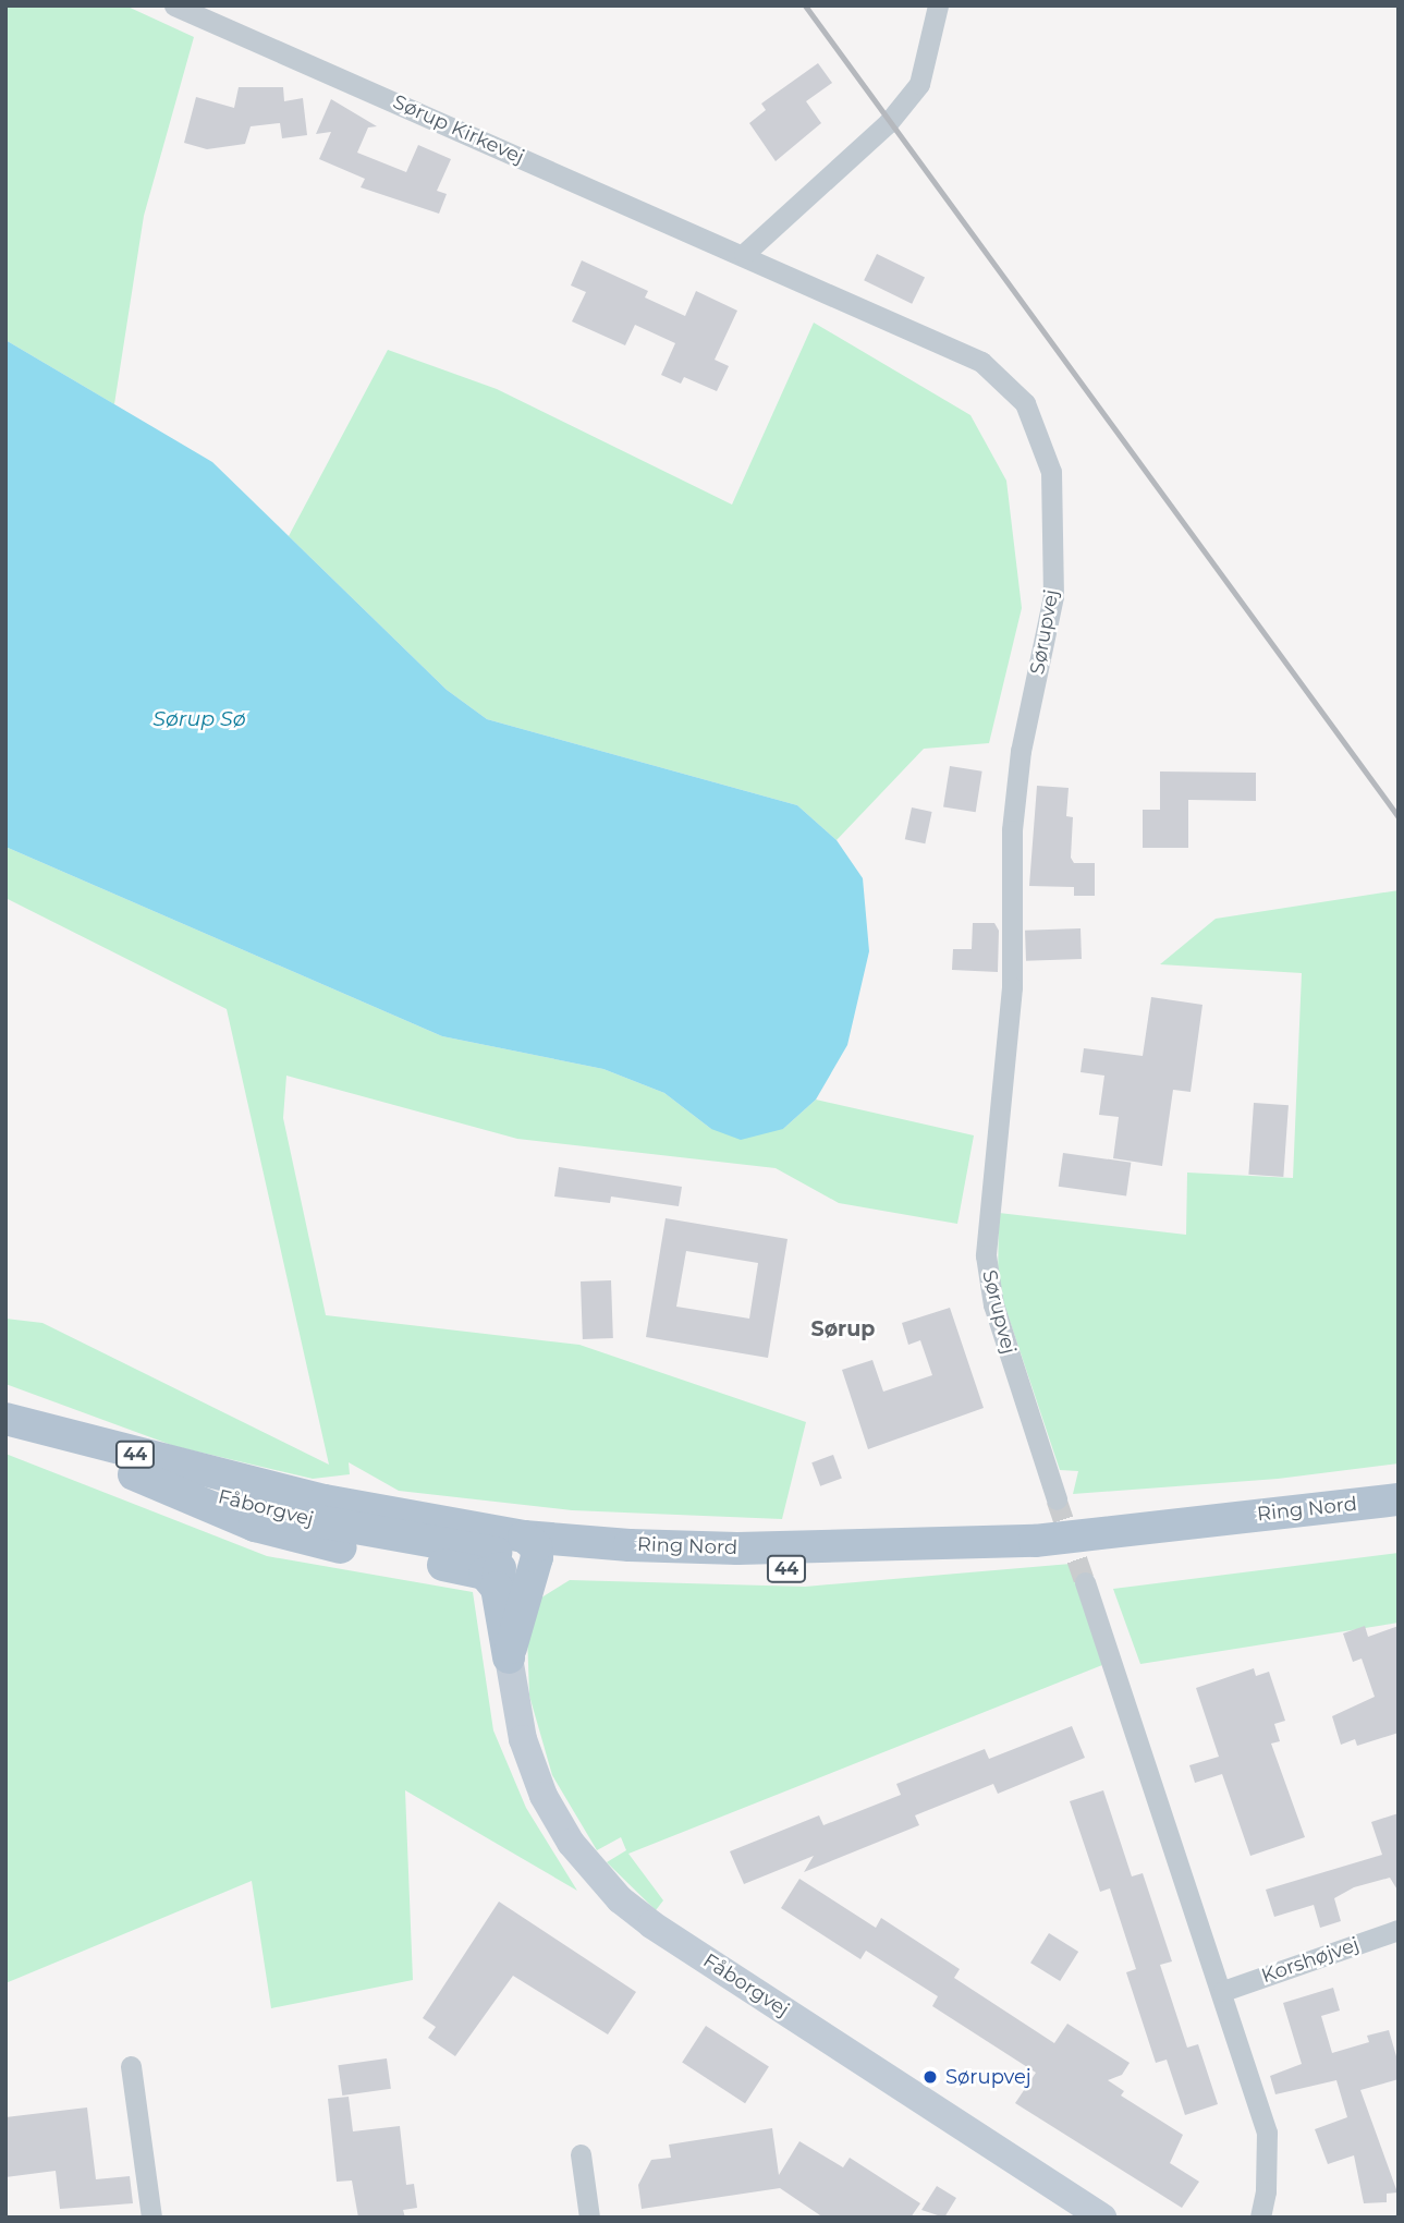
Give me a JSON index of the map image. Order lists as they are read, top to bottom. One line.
{"streets":{"main road":["44","Fåborgvej","Ring Nord"],"street":["Sørup Kirkevej","Sørupvej","Korshøjvej"]},"crossings":[["Sørup Kirkevej","Sørupvej"],["Fåborgvej","Ring Nord"]],"districts":["Sørup"],"water":["Sørup Sø"],"places":["Sørupvej"]}
